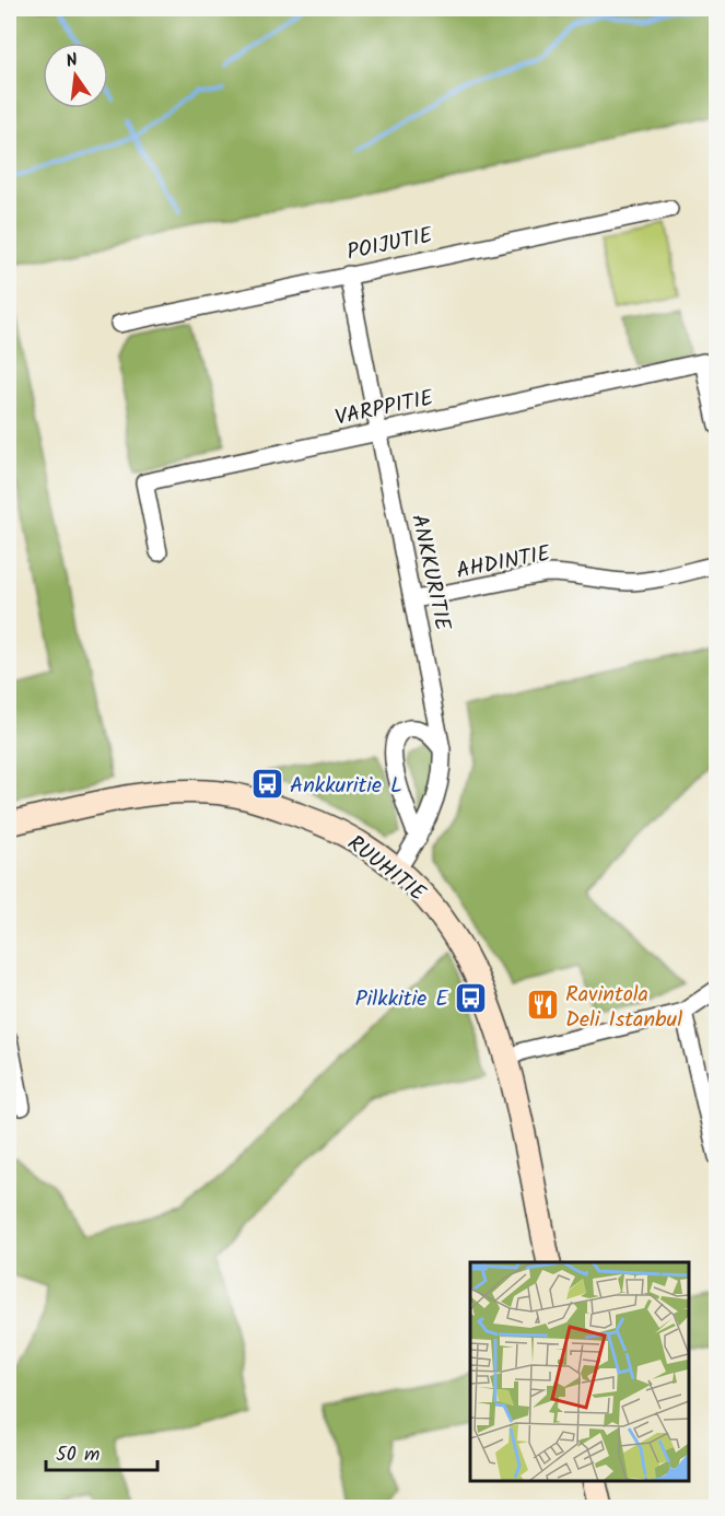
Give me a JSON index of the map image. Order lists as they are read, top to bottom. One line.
{"streets":{"street":["POIJUTIE","VARPPITIE","AHDINTIE","ANKKURITIE","RUUHITIE"]},"crossings":[["POIJUTIE","ANKKURITIE"],["VARPPITIE","ANKKURITIE"],["AHDINTIE","ANKKURITIE"],["ANKKURITIE","RUUHITIE"]],"places":{"bus stop":["Ankkuritie L","Pilkkitie E"],"restaurant":["Ravintola Deli Istanbul"]},"scale_bar":"50 m","north":"top"}
